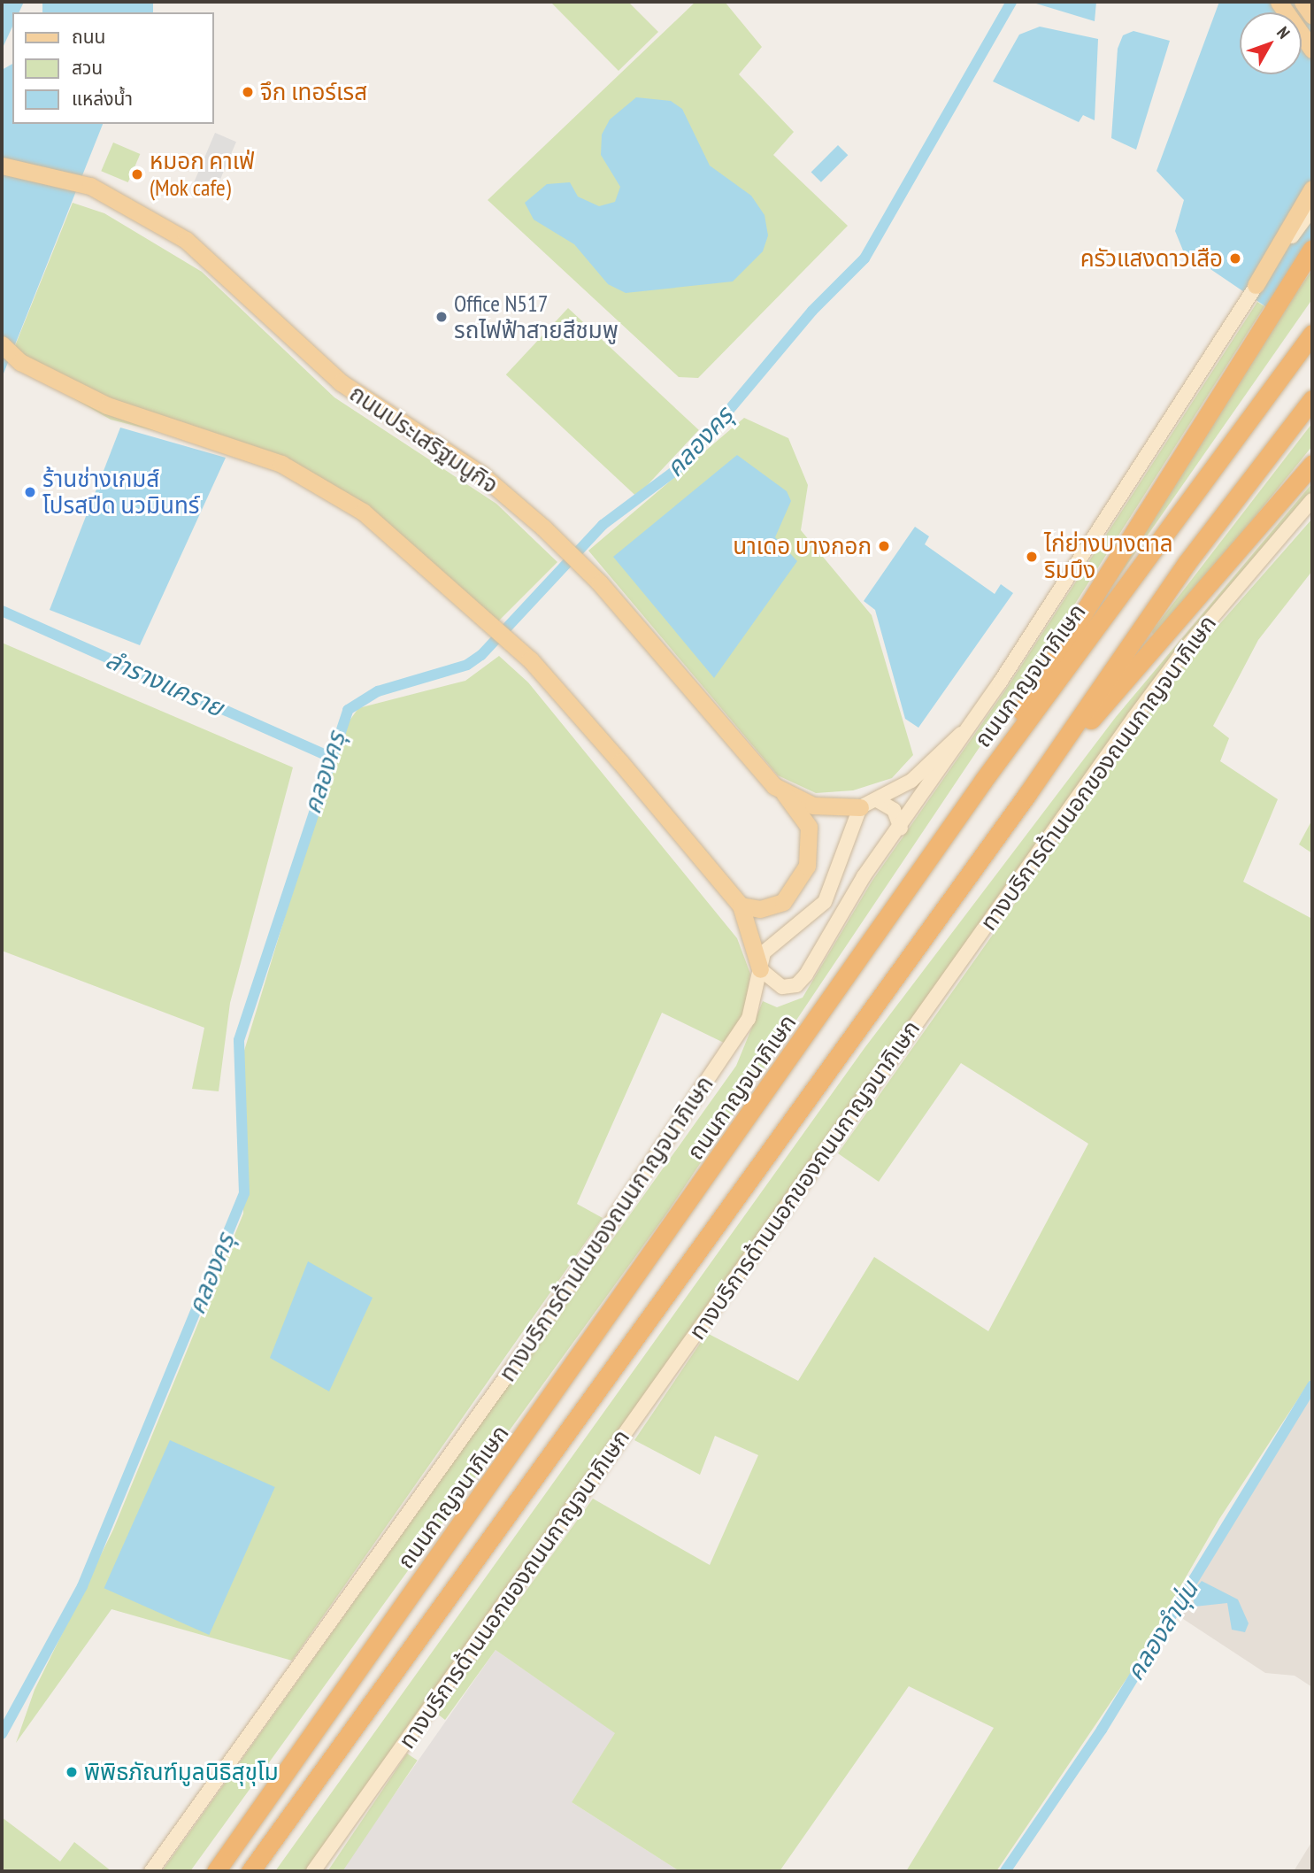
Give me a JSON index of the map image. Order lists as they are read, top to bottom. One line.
{"streets":{"highway":["ถนนกาญจนาภิเษก"],"main road":["ถนนประเสริฐมนูกิจ","ทางบริการด้านนอกของถนนกาญจนาภิเษก","ทางบริการด้านในของถนนกาญจนาภิเษก"]},"crossings":[["ถนนประเสริฐมนูกิจ","ทางบริการด้านในของถนนกาญจนาภิเษก"]],"water":["คลองครุ","ลำรางแคราย","คลองลำนุ่น"],"places":["จึก เทอร์เรส","หมอก คาเฟ่ (Mok cafe)","ครัวแสงดาวเสือ","Office N517 รถไฟฟ้าสายสีชมพู","ร้านช่างเกมส์ โปรสปีด นวมินทร์","นาเดอ บางกอก","ไก่ย่างบางตาล ริมบึง","พิพิธภัณฑ์มูลนิธิสุขุโม"],"legend":["ถนน","สวน","แหล่งน้ำ"],"north":"top right"}
